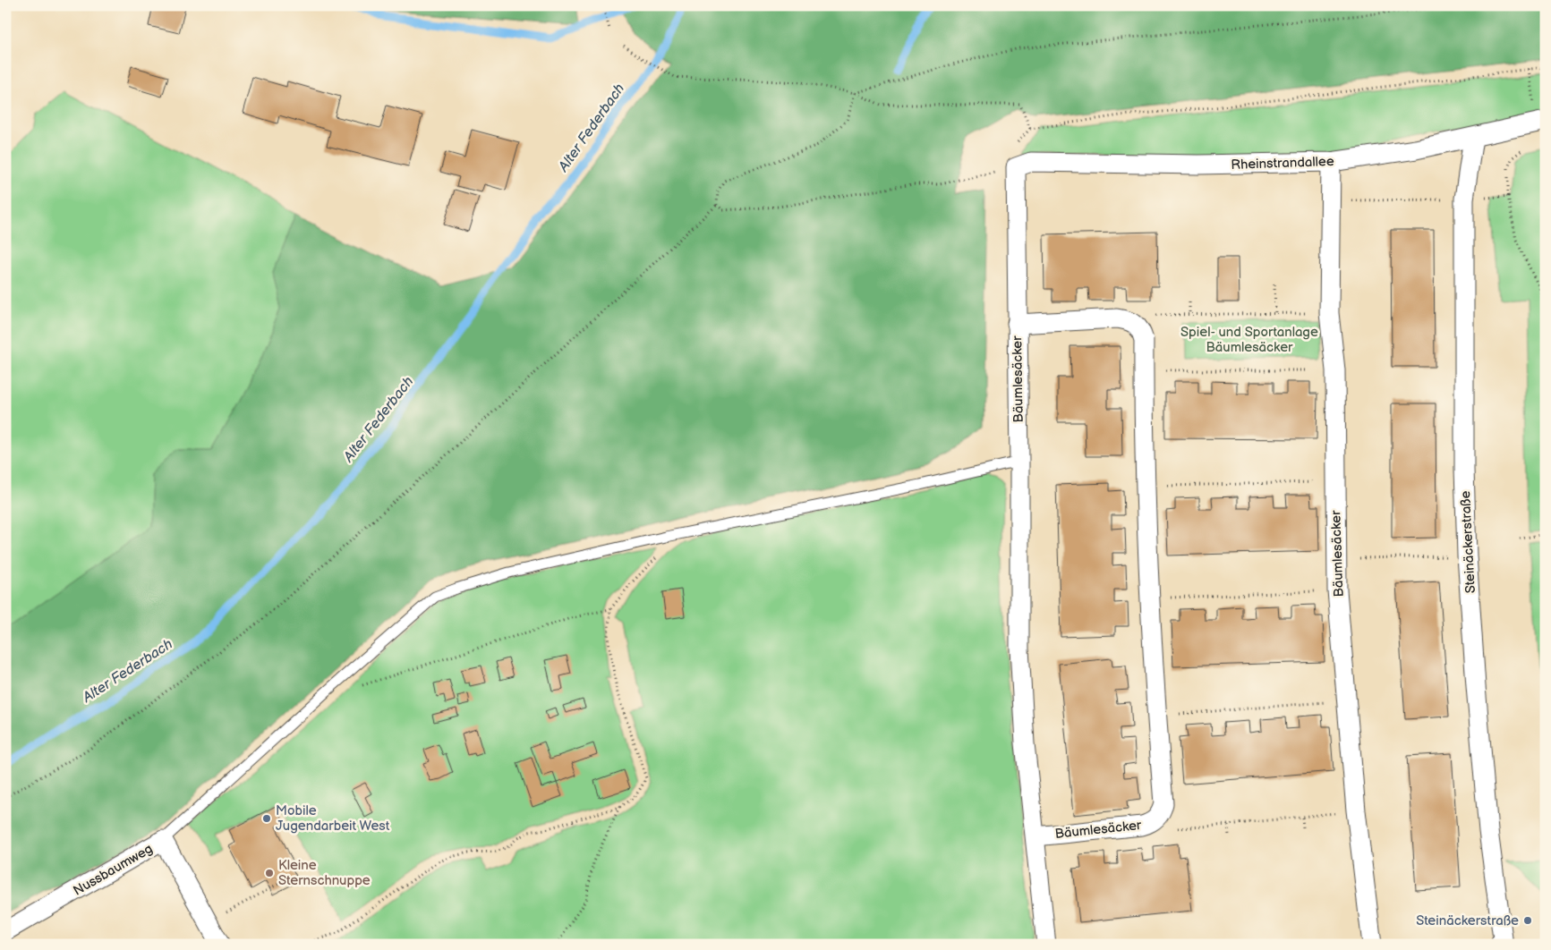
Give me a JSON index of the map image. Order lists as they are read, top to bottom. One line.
{"streets":{"street":["Rheinstrandallee","Bäumlesäcker","Steinäckerstraße","Nussbaumweg"]},"crossings":[["Rheinstrandallee","Bäumlesäcker"],["Rheinstrandallee","Steinäckerstraße"]],"water":["Alter Federbach"],"parks":["Spiel- und Sportanlage Bäumlesäcker"],"places":["Mobile Jugendarbeit West","Kleine Sternschnuppe","Steinäckerstraße"]}
